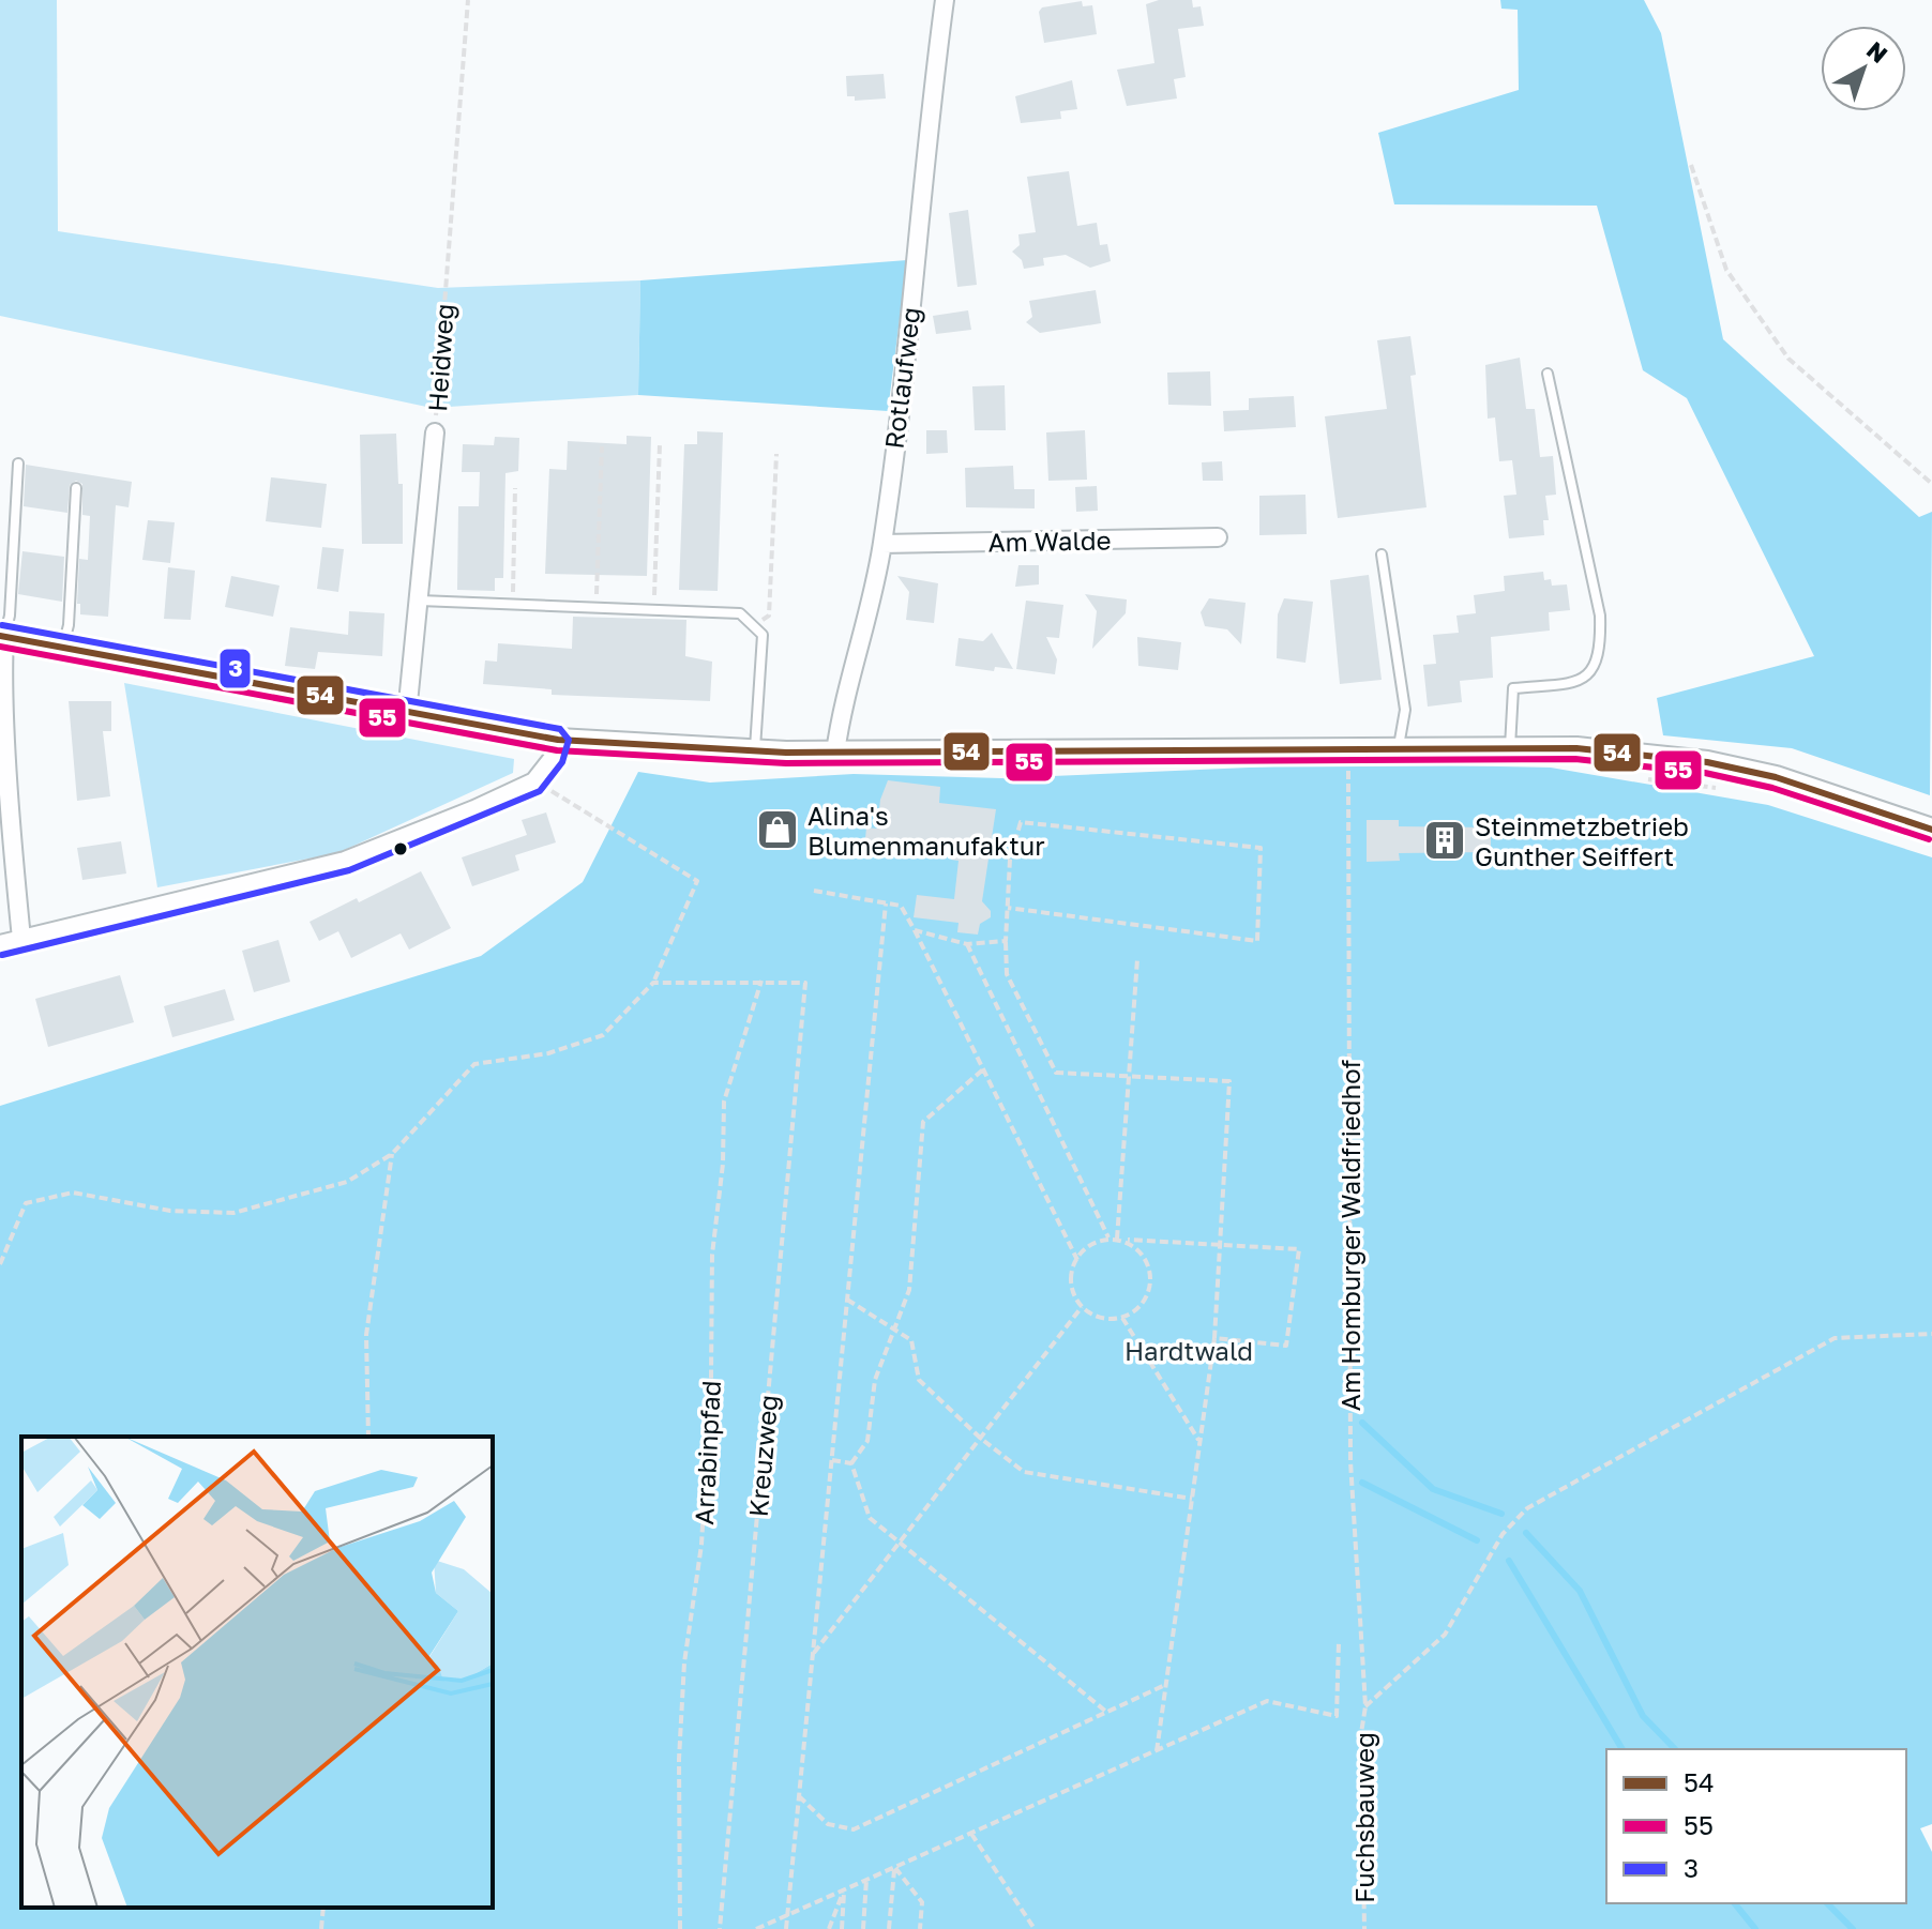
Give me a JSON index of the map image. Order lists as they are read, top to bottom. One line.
{"streets":{"street":["Heidweg","Rotlaufweg","Am Walde"],"path":["Am Homburger Waldfriedhof","Arrabinpfad","Kreuzweg","Fuchsbauweg"]},"crossings":[["Rotlaufweg","Am Walde"],["Am Homburger Waldfriedhof","Fuchsbauweg"],["Arrabinpfad","Kreuzweg"]],"parks":["Hardtwald"],"places":{"shop":["Alina's Blumenmanufaktur"],"building":["Steinmetzbetrieb Gunther Seiffert"]},"lines":["transit line 3","transit line 54","transit line 55"],"legend":["54","55","3"],"north":"top right"}
